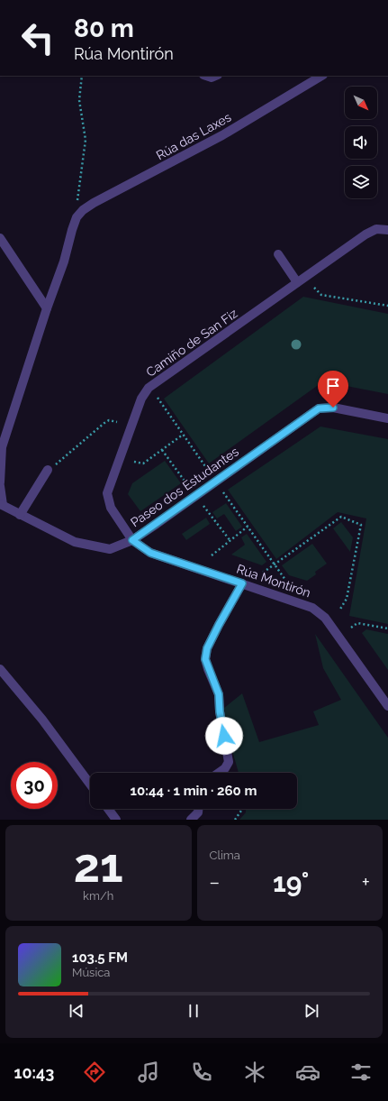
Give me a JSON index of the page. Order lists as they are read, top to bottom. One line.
{"streets":{"street":["Rúa das Laxes","Camiño de San Fiz","Paseo dos Estudantes","Rúa Montirón"]},"crossings":[["Camiño de San Fiz","Paseo dos Estudantes"],["Camiño de San Fiz","Rúa Montirón"],["Paseo dos Estudantes","Rúa Montirón"]],"north":"bottom right","page":{"turn":["80 m","Rúa Montirón"],"limit":"30","trip":"10:44 · 1 min · 260 m","tile":[["21","km/h"],"Clima"],"heat":["−","19°","+"],"song":["103.5 FM","Música"],"tabs":"10:43"}}
